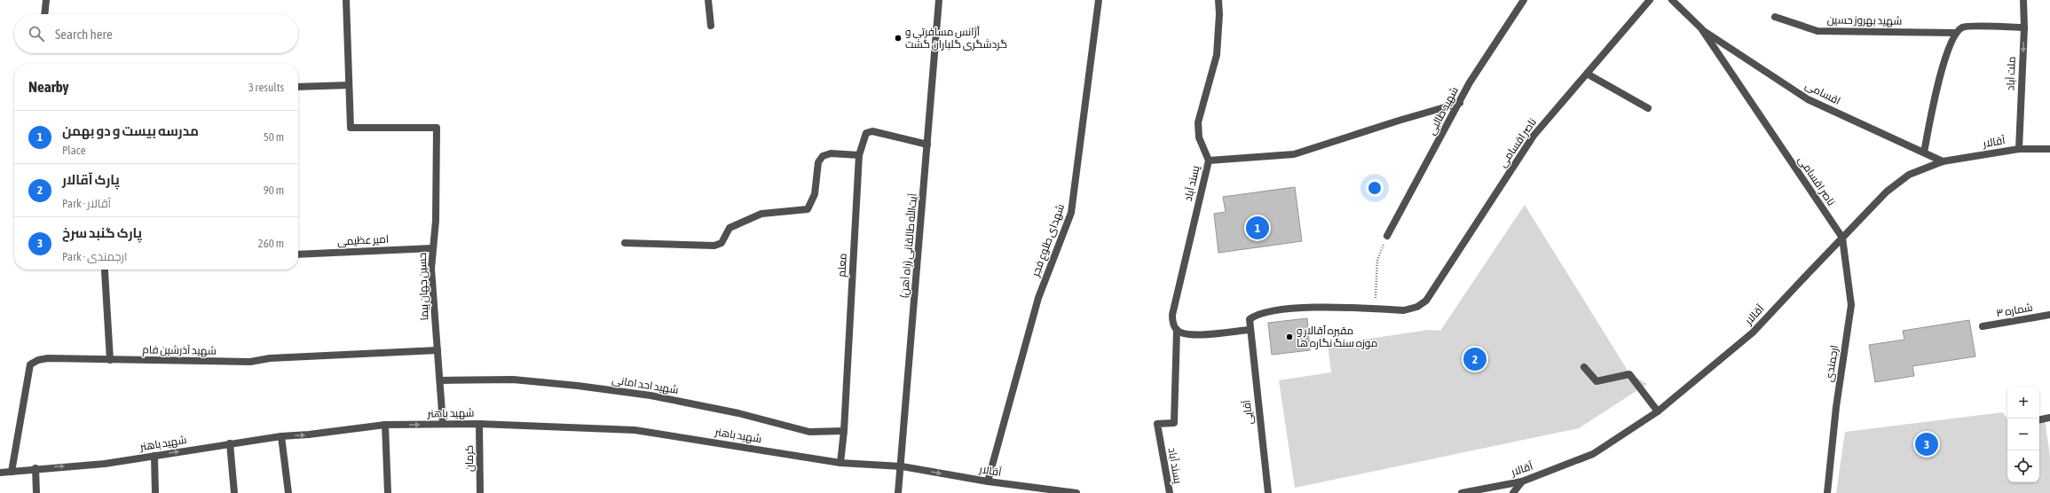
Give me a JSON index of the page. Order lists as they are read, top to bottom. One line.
{"streets":{"street":["شهید بهروز حسین","ملت آباد","اقسامی","شهید طالبی","آقالار","ناصر اقسامی","پسند آباد","امیر عظیمی","شهدای طلوع فجر","(راه آهن) آیت‌الله طالقانی","معلم","حسین جهان پیما","شماره ۳","شهید آذرشین فام","ارجمندی","شهید احد امانی","آقایی","شهید باهنر","کرمان"]},"crossings":[["ملت آباد","آقالار"],["اقسامی","آقالار"],["اقسامی","ناصر اقسامی"],["آقالار","ناصر اقسامی"],["آقالار","شهدای طلوع فجر"],["آقالار","(راه آهن) آیت‌الله طالقانی"],["آقالار","ارجمندی"],["آقالار","شهید باهنر"],["ناصر اقسامی","ارجمندی"],["امیر عظیمی","حسین جهان پیما"],["(راه آهن) آیت‌الله طالقانی","معلم"],["(راه آهن) آیت‌الله طالقانی","شهید باهنر"],["معلم","شهید احد امانی"],["معلم","شهید باهنر"],["حسین جهان پیما","شهید آذرشین فام"],["حسین جهان پیما","شهید احد امانی"],["حسین جهان پیما","شهید باهنر"],["شهید آذرشین فام","شهید باهنر"],["شهید باهنر","کرمان"]],"one_way":["ملت آباد","شهید باهنر"],"places":["آژانس مسافرتی و گردشگری گلباران گشت","مقبره آقالار و موزه سنگ نگاره ها"],"page":{"search":"Search here","heading":["Nearby","3 results"],"list":[{"mark":"1","name":"مدرسه بیست و دو بهمن","note":"Place","value":"50 m"},{"mark":"2","name":"پارک آقالار","note":"Park · آقالار","value":"90 m"},{"mark":"3","name":"پارک گنبد سرخ","note":"Park · ارجمندی","value":"260 m"}],"pins":["1","2","3"],"map_buttons":["+","−"]}}
